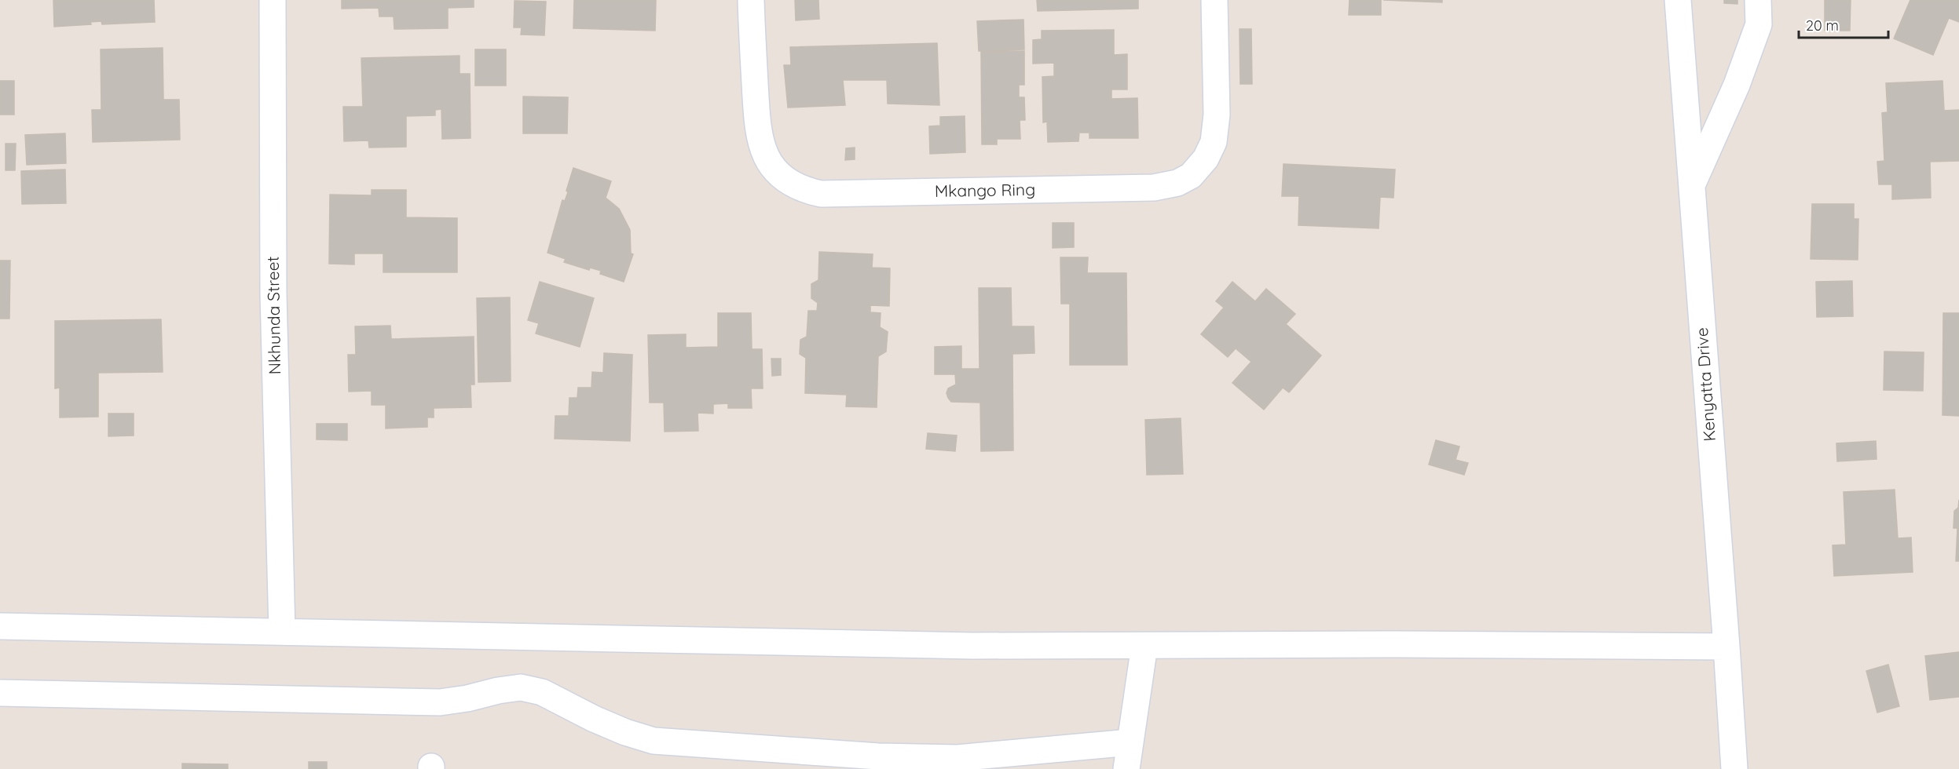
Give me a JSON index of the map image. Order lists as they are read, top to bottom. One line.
{"streets":{"street":["Mkango Ring","Nkhunda Street","Kenyatta Drive"]},"scale_bar":"20 m"}
